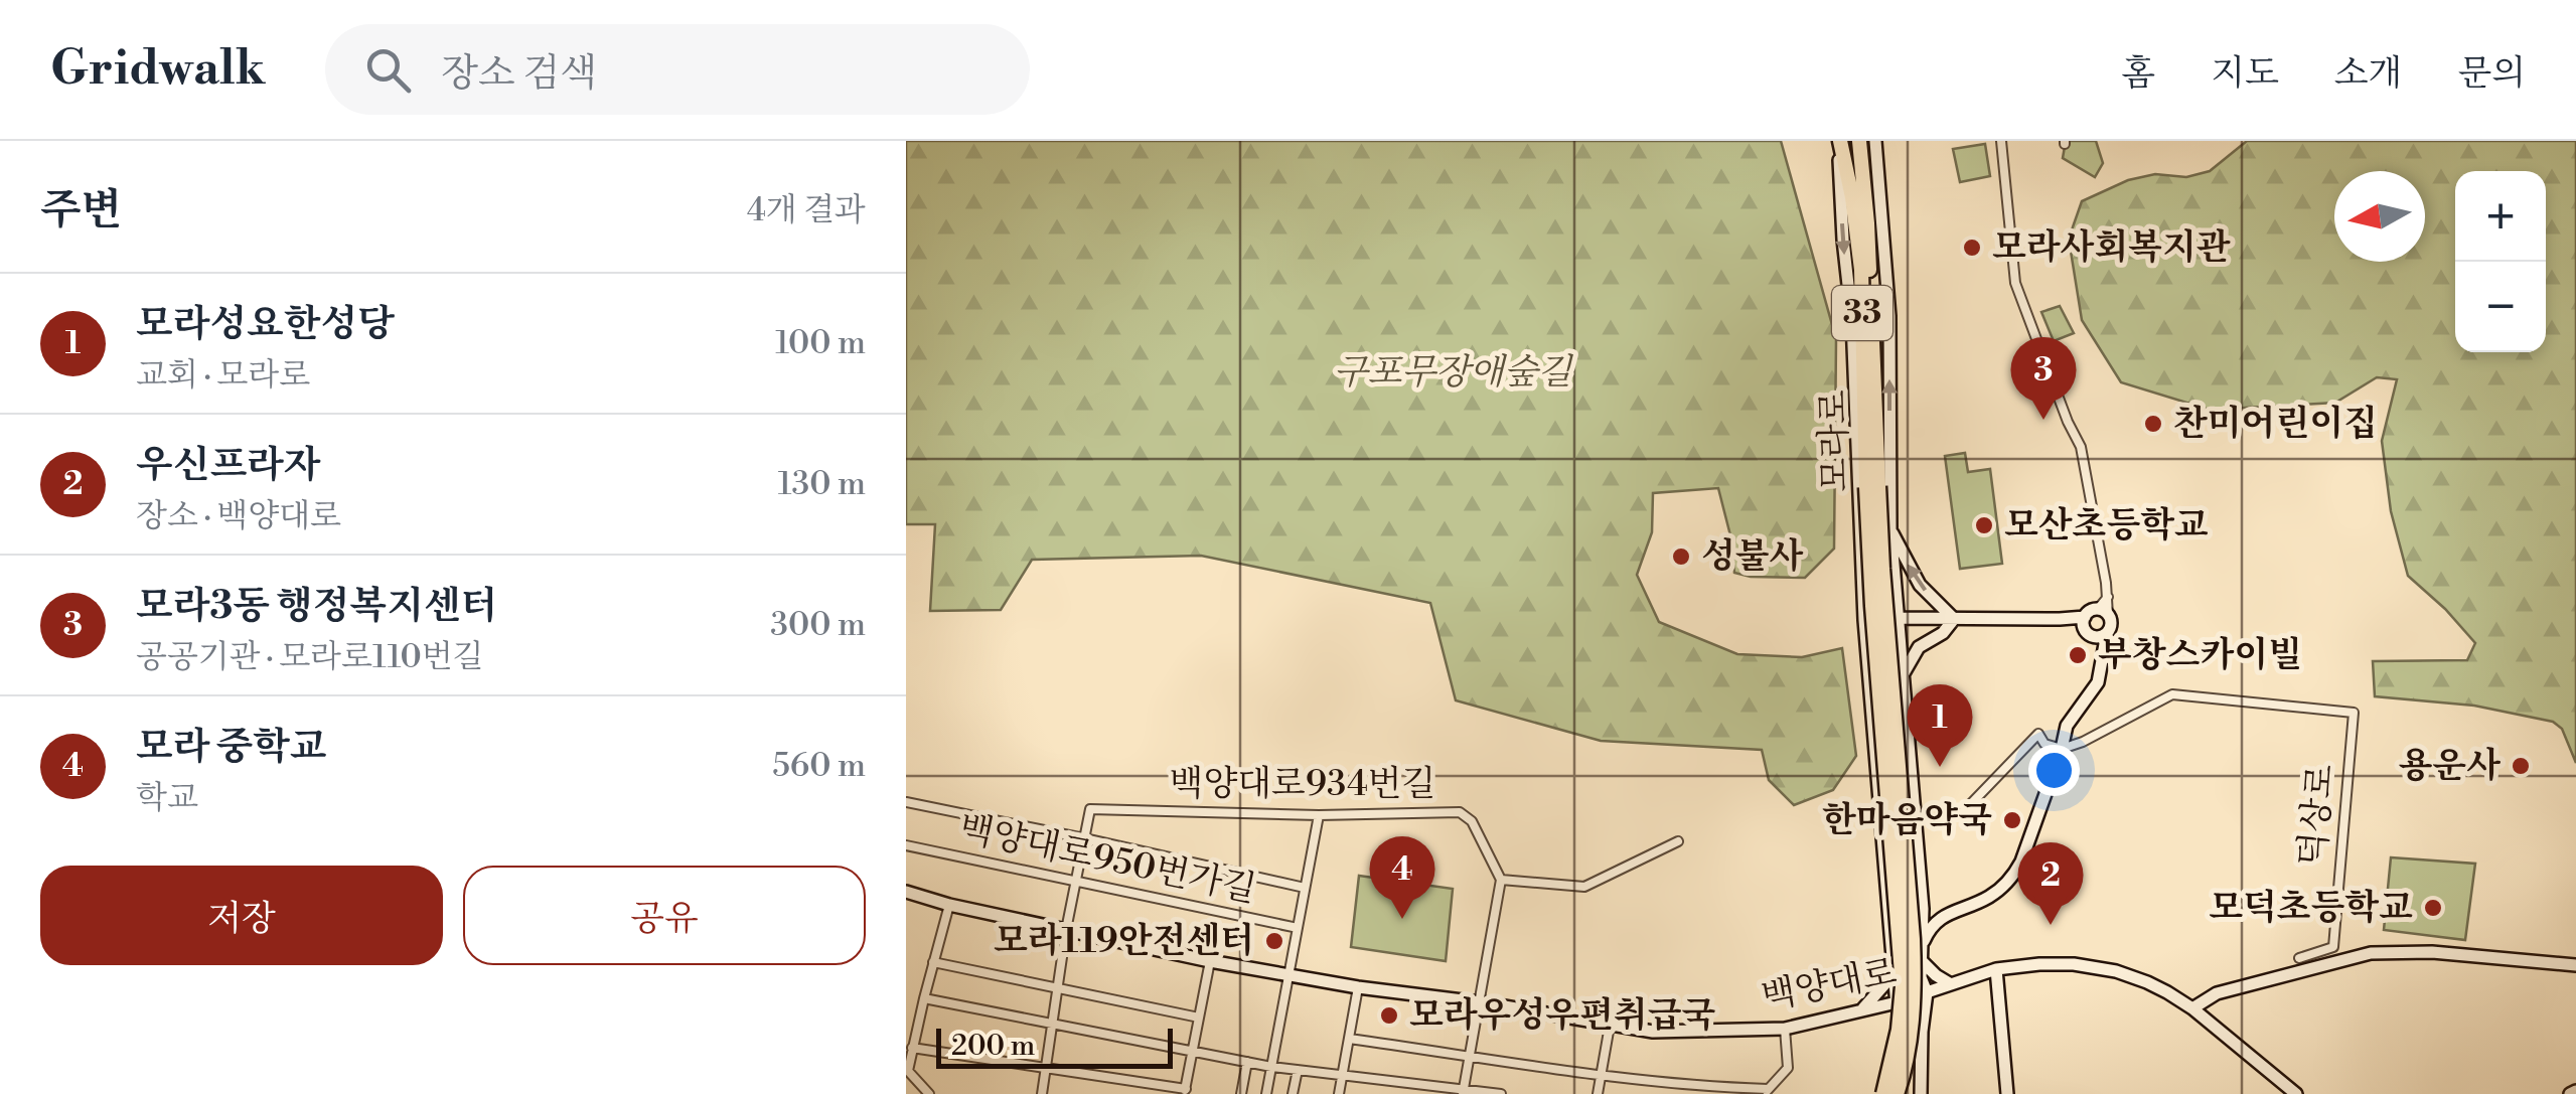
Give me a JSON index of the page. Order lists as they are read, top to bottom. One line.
{"streets":{"highway":["33","모라로"],"main road":["백양대로"],"street":["백양대로934번길","덕상로","백양대로950번가길"]},"crossings":[["모라로","백양대로"]],"parks":["구포무장애숲길"],"places":["모라사회복지관","찬미어린이집","모산초등학교","성불사","부창스카이빌","용운사","한마음약국","모덕초등학교","모라119안전센터","모라우성우편취급국"],"scale_bar":"200 m","north":"left","page":{"header":"Gridwalk","search":"장소 검색","nav":["홈","지도","소개","문의"],"heading":["주변","4개 결과"],"map_buttons":["+","−"],"list":[{"mark":"1","name":"모라성요한성당","note":"교회 · 모라로","value":"100 m"},{"mark":"2","name":"우신프라자","note":"장소 · 백양대로","value":"130 m"},{"mark":"3","name":"모라3동 행정복지센터","note":"공공기관 · 모라로110번길","value":"300 m"},{"mark":"4","name":"모라 중학교","note":"학교","value":"560 m"}],"pins":["3","1","4","2"],"buttons":["저장","공유"],"scale":"200 m"}}
